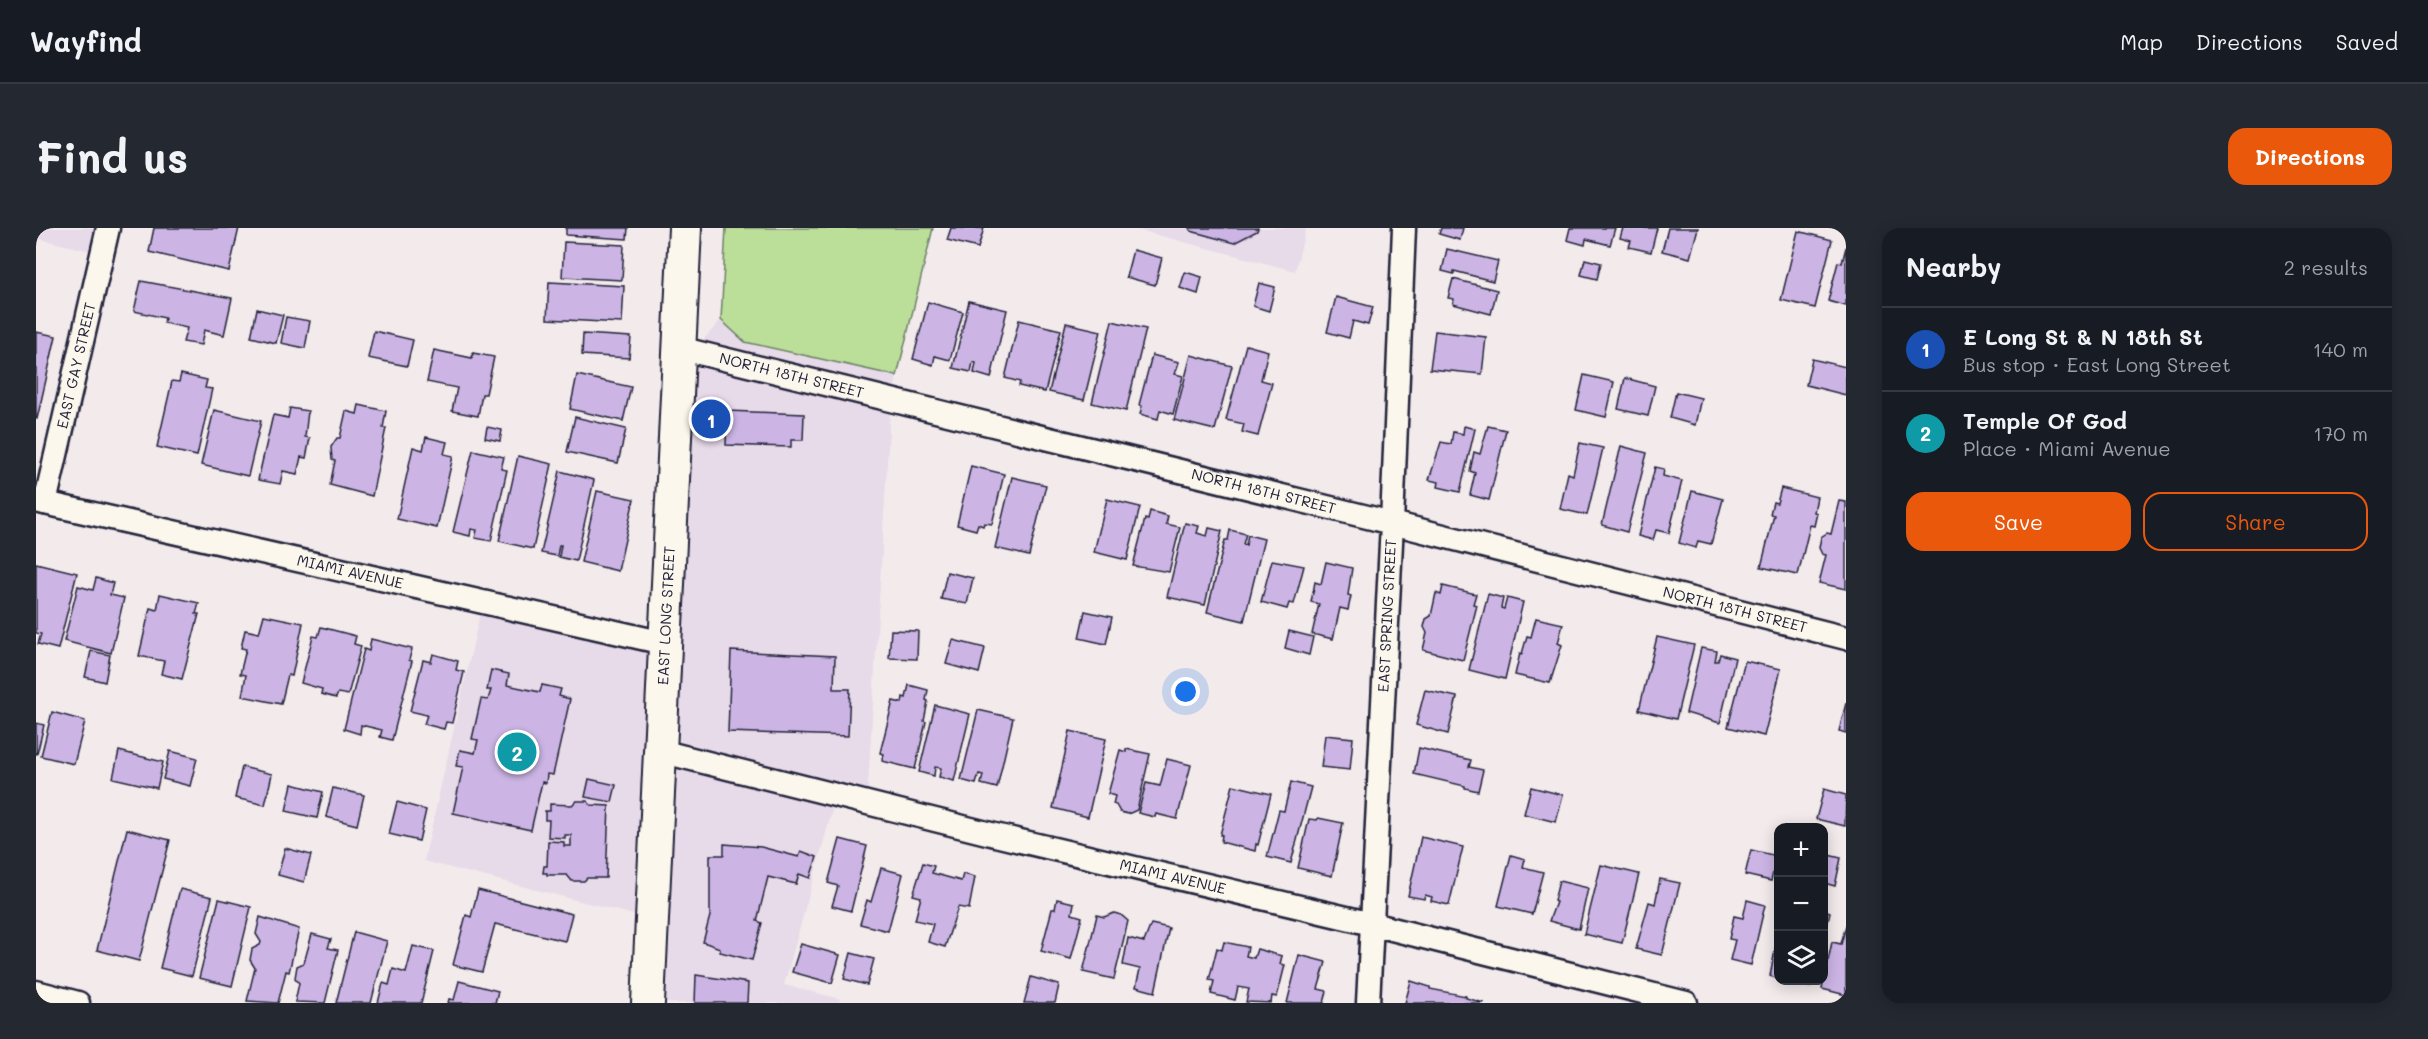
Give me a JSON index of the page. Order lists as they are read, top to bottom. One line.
{"streets":{"street":["EAST GAY STREET","NORTH 18TH STREET","MIAMI AVENUE","EAST LONG STREET","EAST SPRING STREET"]},"crossings":[["EAST GAY STREET","MIAMI AVENUE"],["NORTH 18TH STREET","EAST LONG STREET"],["NORTH 18TH STREET","EAST SPRING STREET"],["MIAMI AVENUE","EAST LONG STREET"],["MIAMI AVENUE","EAST SPRING STREET"]],"page":{"header":"Wayfind","nav":["Map","Directions","Saved"],"buttons":["Directions",["Save","Share"]],"title":"Find us","heading":["Nearby","2 results"],"list":[{"mark":"1","name":"E Long St & N 18th St","note":"Bus stop · East Long Street","value":"140 m"},{"mark":"2","name":"Temple Of God","note":"Place · Miami Avenue","value":"170 m"}],"pins":["1","2"],"map_buttons":["+","−"]}}
